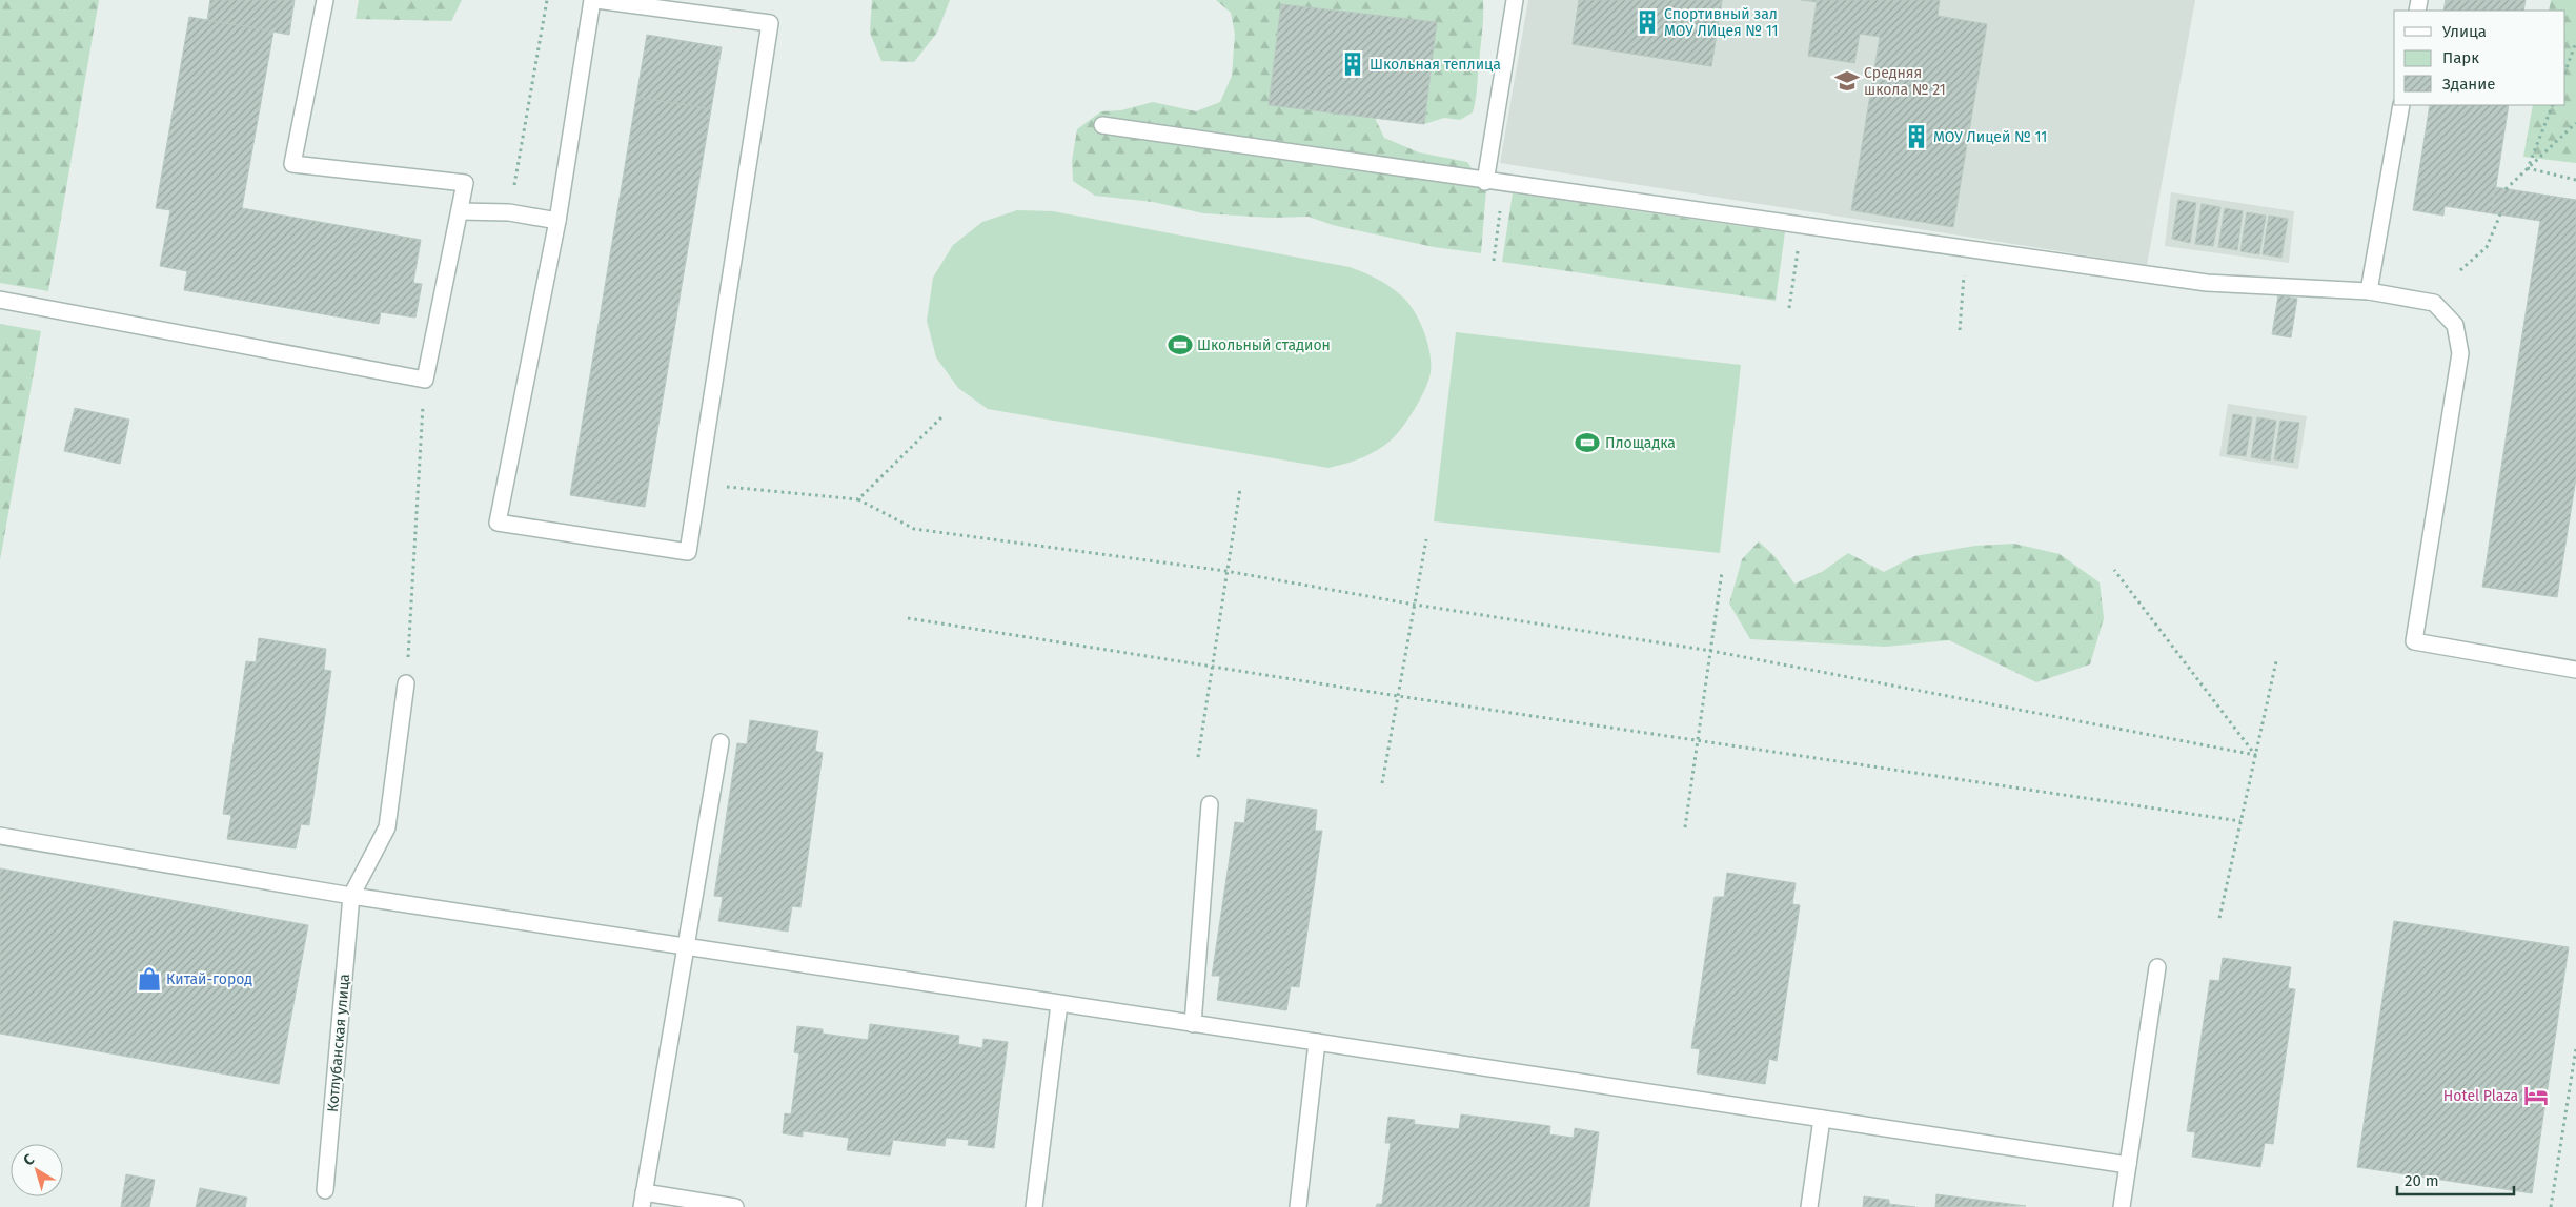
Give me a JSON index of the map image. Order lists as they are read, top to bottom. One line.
{"streets":{"street":["Котлубанская улица"]},"places":{"building":["Спортивный зал МОУ ЛИцея № 11","Школьная теплица","МОУ Лицей № 11"],"school or university":["Средняя школа № 21"],"sports":["Школьный стадион","Площадка"],"shop":["Китай-город"],"hotel":["Hotel Plaza"]},"legend":["Улица","Парк","Здание"],"scale_bar":"20 m","north":"top left"}
